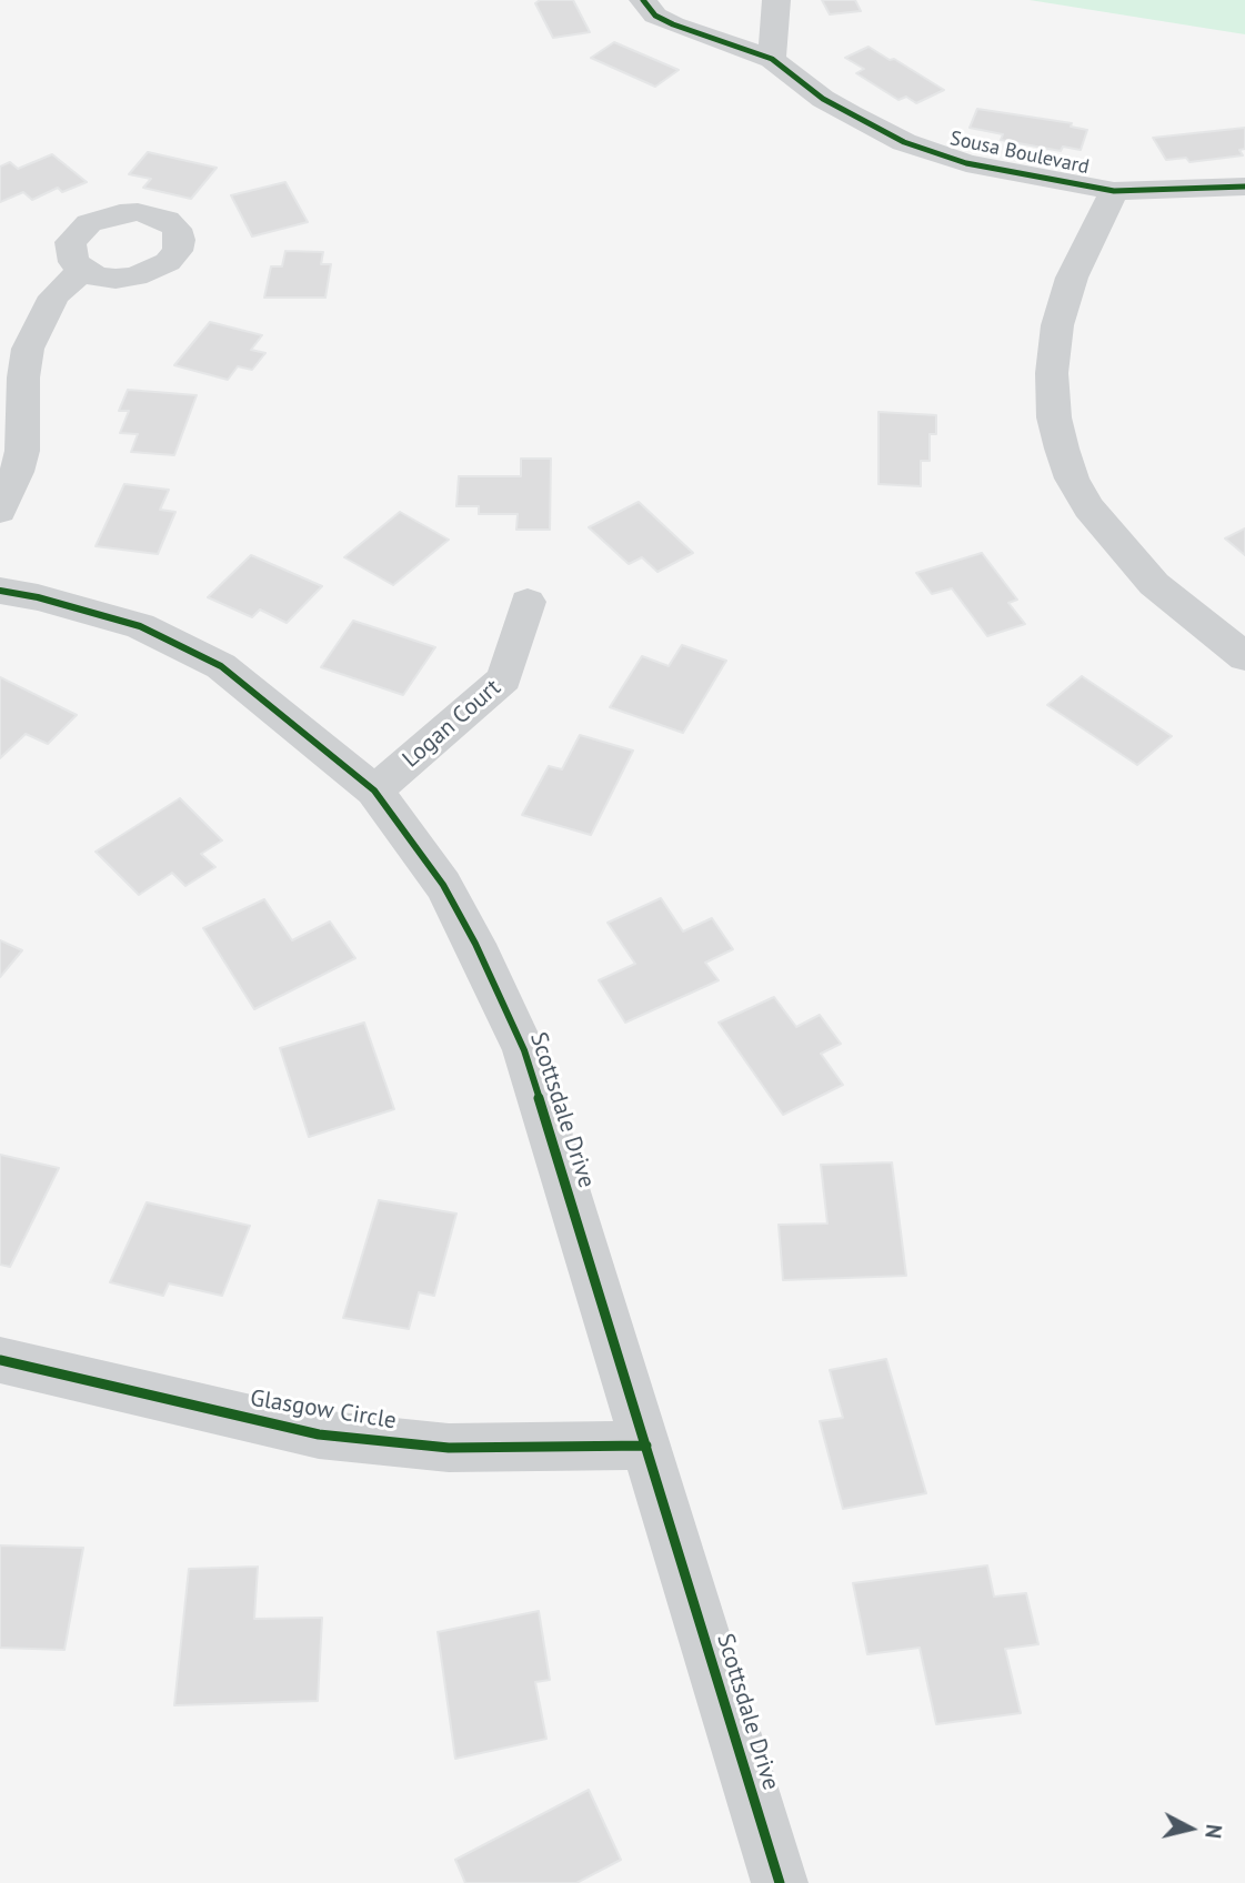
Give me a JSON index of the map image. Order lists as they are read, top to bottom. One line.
{"streets":{"street":["Sousa Boulevard","Logan Court","Scottsdale Drive","Glasgow Circle"]},"crossings":[["Logan Court","Scottsdale Drive"],["Scottsdale Drive","Glasgow Circle"]],"north":"right"}
